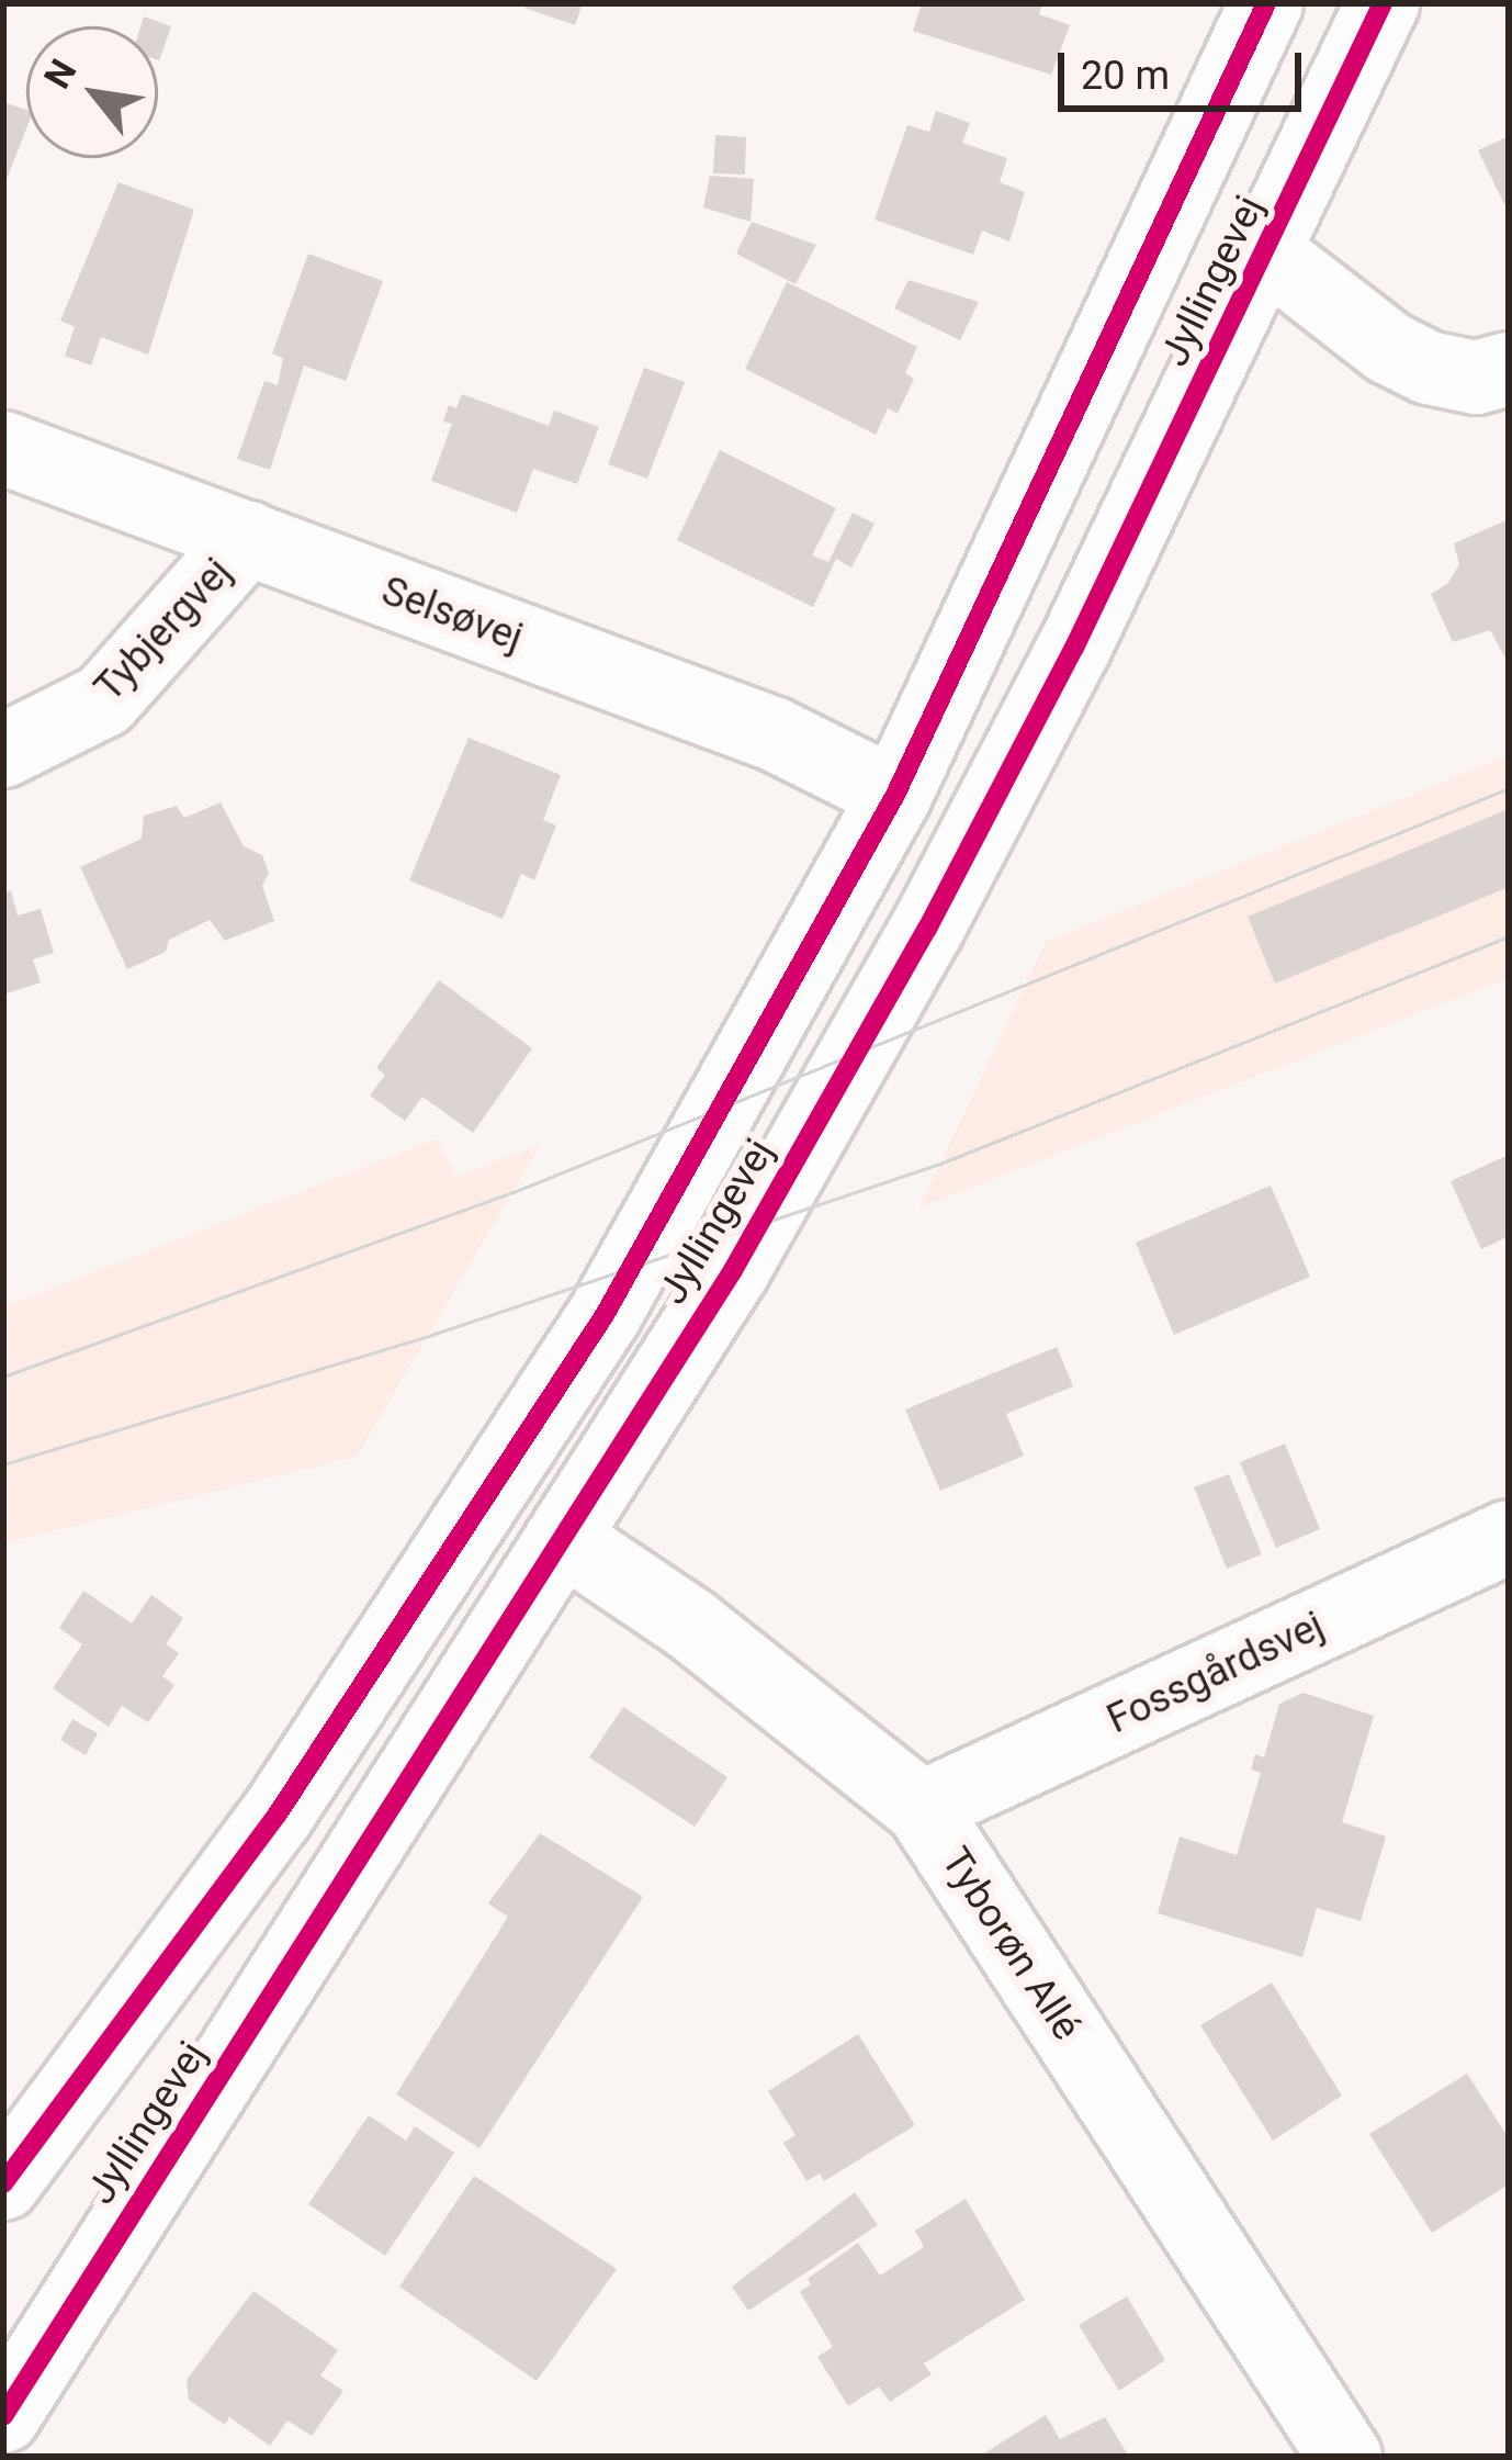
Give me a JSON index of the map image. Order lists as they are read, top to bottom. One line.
{"streets":{"street":["Jyllingevej","Selsøvej","Tybjergvej","Fossgårdsvej","Tyborøn Allé"]},"crossings":[["Jyllingevej","Selsøvej"],["Jyllingevej","Tyborøn Allé"],["Selsøvej","Tybjergvej"],["Fossgårdsvej","Tyborøn Allé"]],"scale_bar":"20 m","north":"top left"}
